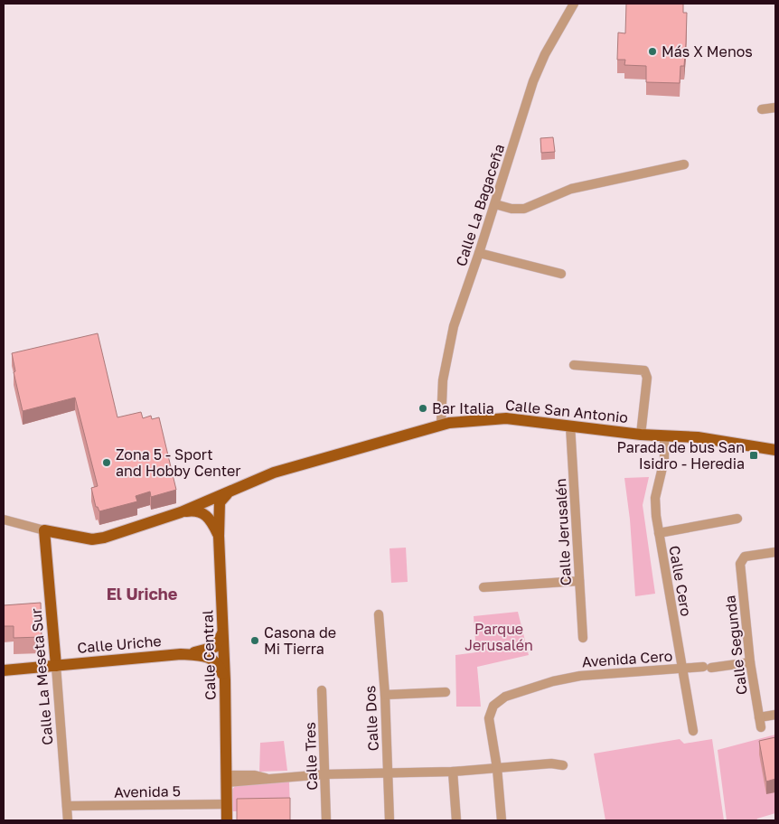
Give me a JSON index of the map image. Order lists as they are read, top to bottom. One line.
{"streets":{"main road":["Calle San Antonio","Calle Uriche","Calle Central","Calle La Meseta Sur"],"street":["Calle La Bagaceña","Calle Jerusalén","Calle Cero","Calle Segunda","Avenida Cero","Calle Dos","Calle Tres","Avenida 5"]},"crossings":[["Calle La Bagaceña","Calle San Antonio"],["Calle San Antonio","Calle Jerusalén"],["Calle San Antonio","Calle Cero"],["Calle San Antonio","Calle Central"],["Calle Cero","Avenida Cero"],["Calle Uriche","Calle Central"],["Calle Uriche","Calle La Meseta Sur"],["Calle Segunda","Avenida Cero"],["Calle Central","Avenida 5"],["Calle La Meseta Sur","Avenida 5"]],"districts":["El Uriche"],"parks":["Parque Jerusalén"],"places":{"other":["Más X Menos","Bar Italia","Zona 5 - Sport and Hobby Center","Casona de Mi Tierra"],"transit":["Parada de bus San Isidro - Heredia"]}}
